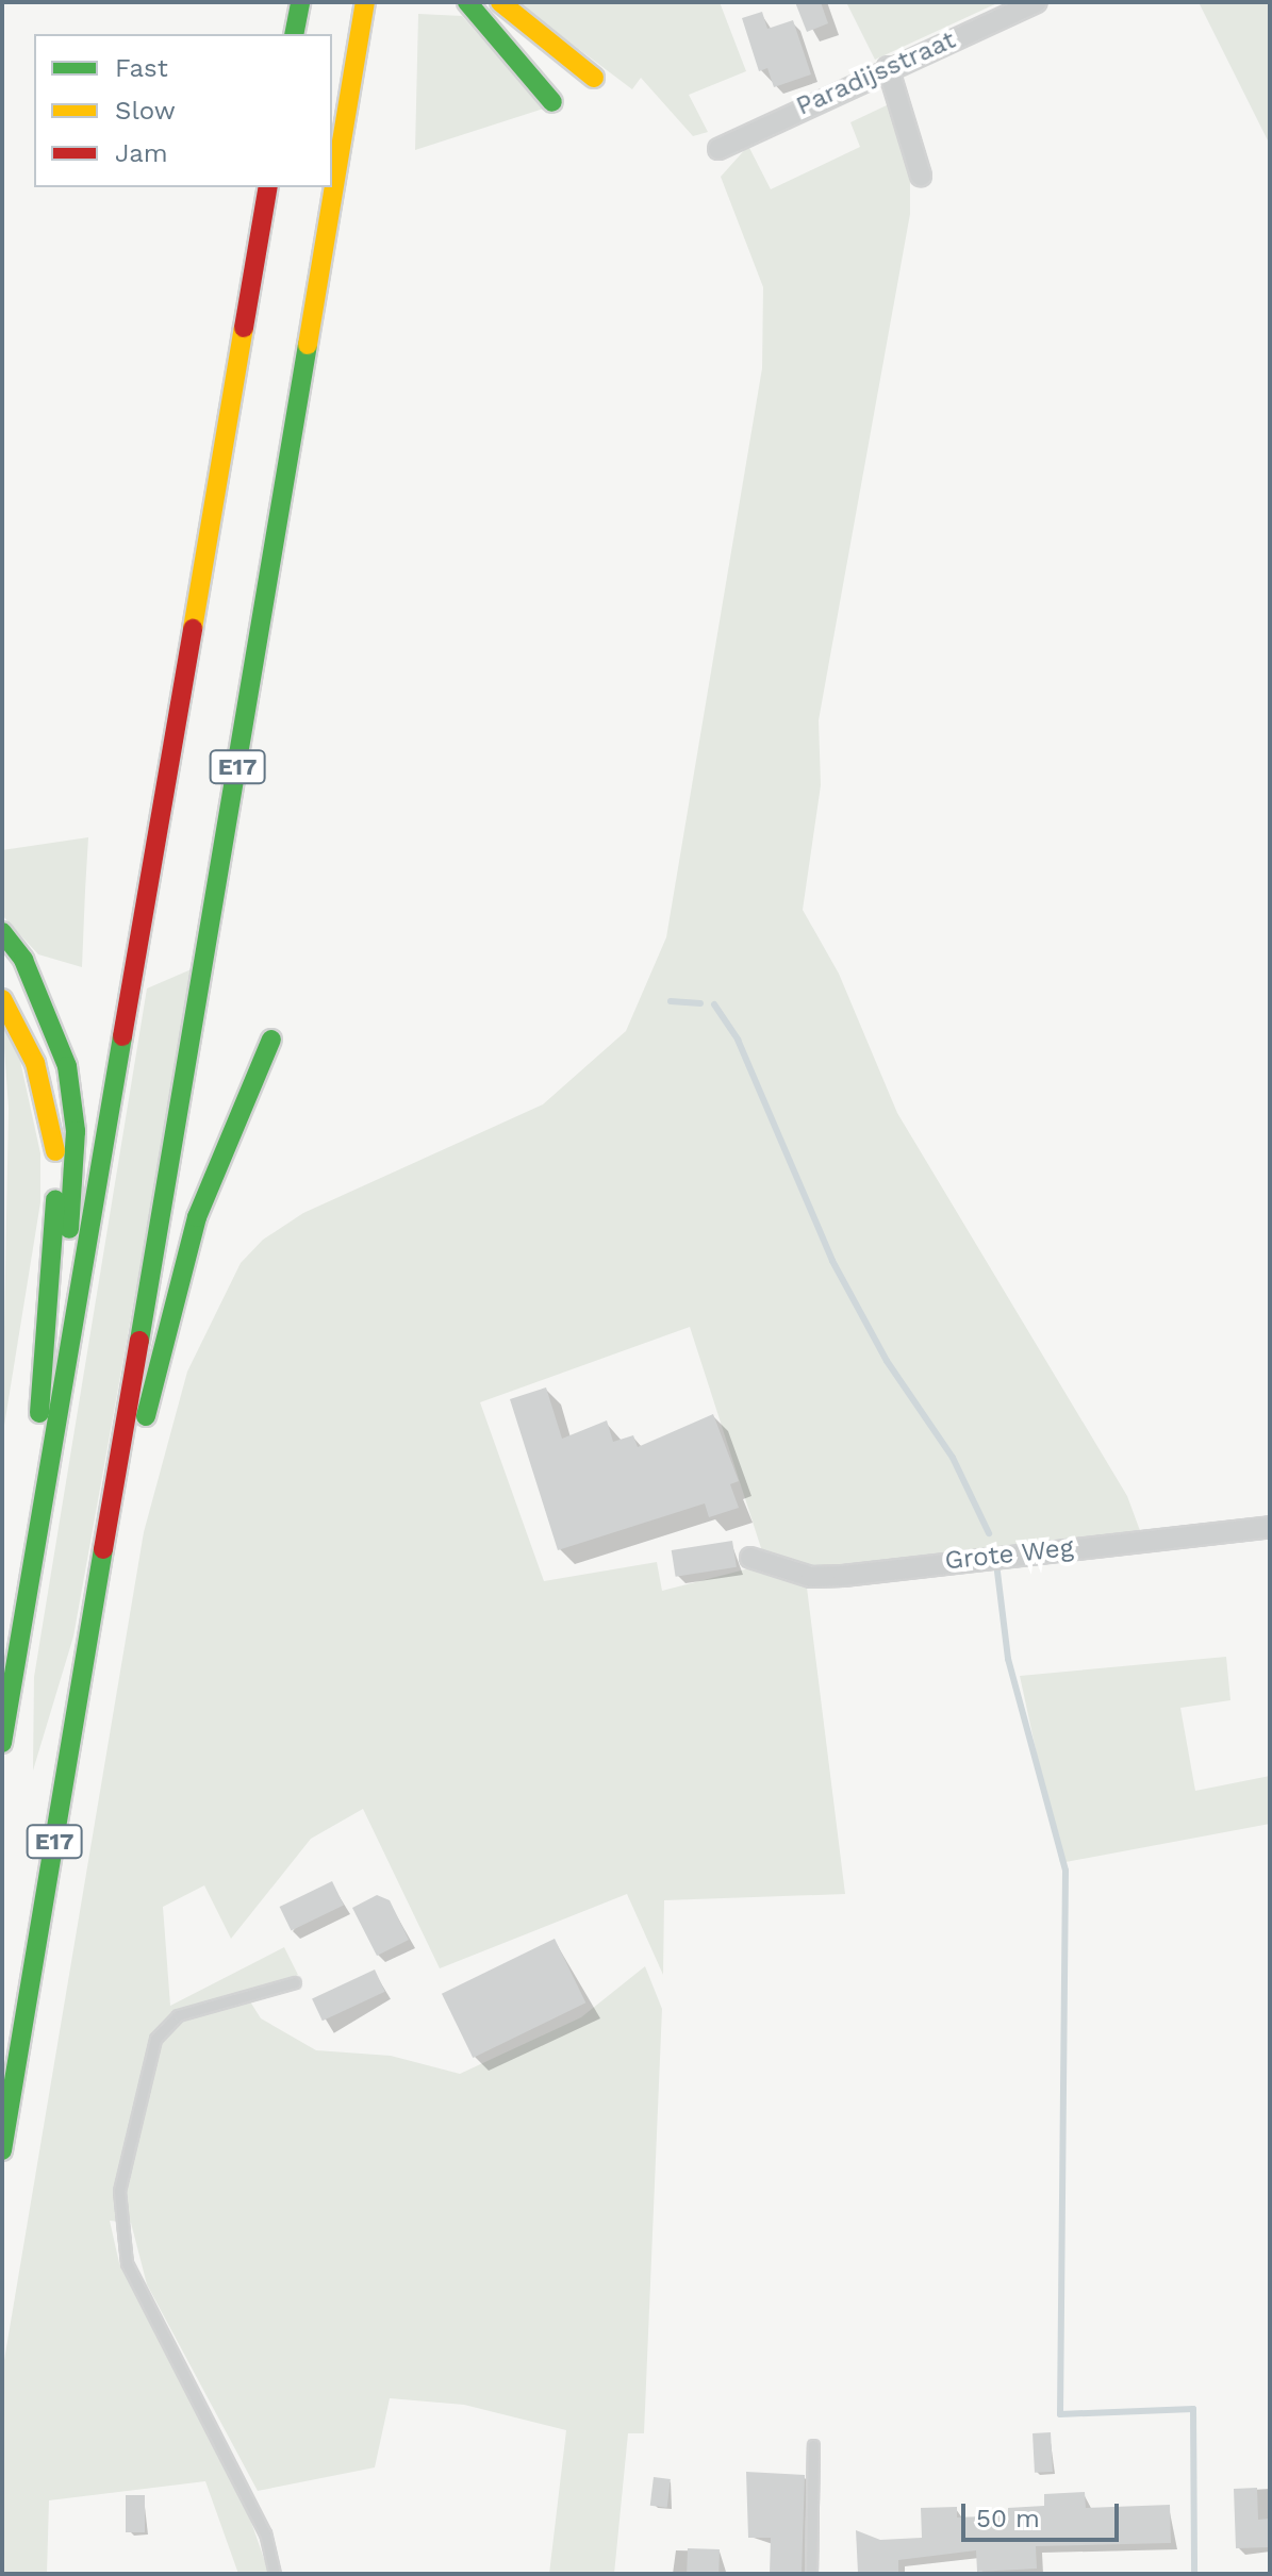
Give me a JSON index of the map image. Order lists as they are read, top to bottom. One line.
{"streets":{"highway":["E17"],"street":["Paradijsstraat","Grote Weg"]},"legend":["Fast","Slow","Jam"],"scale_bar":"50 m"}
